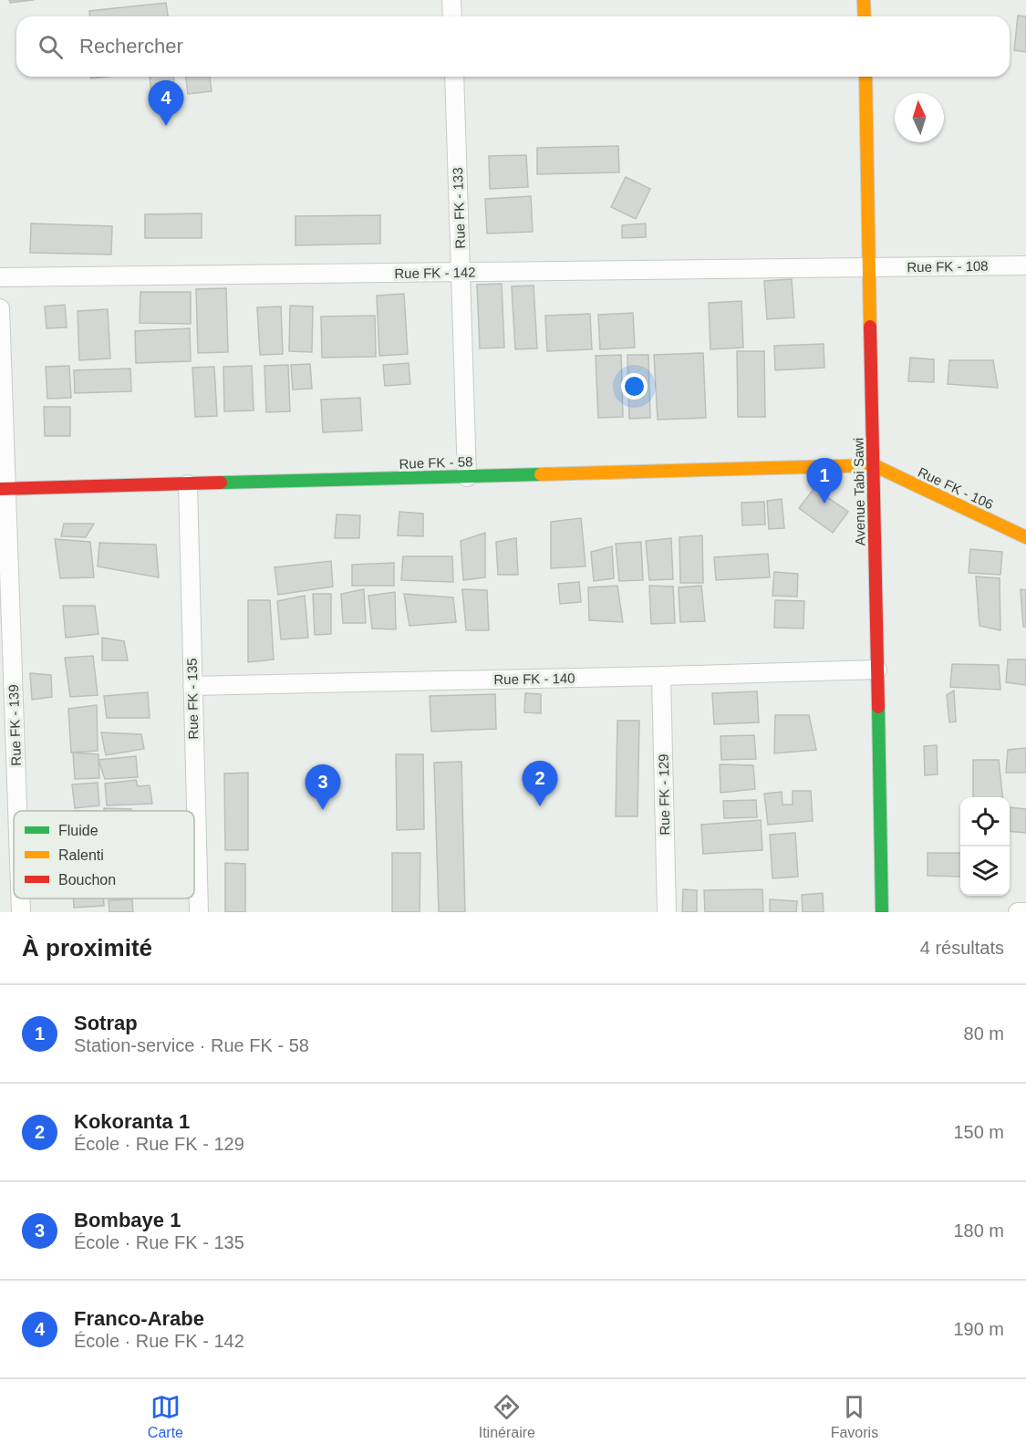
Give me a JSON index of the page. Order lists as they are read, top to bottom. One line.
{"streets":{"street":["Rue FK - 133","Rue FK - 108","Rue FK - 142","Rue FK - 58","Rue FK - 106","Avenue Tabi Sawi","Rue FK - 140","Rue FK - 135","Rue FK - 139","Rue FK - 129"]},"crossings":[["Rue FK - 133","Rue FK - 142"],["Rue FK - 133","Rue FK - 58"],["Rue FK - 108","Rue FK - 142"],["Rue FK - 108","Avenue Tabi Sawi"],["Rue FK - 142","Avenue Tabi Sawi"],["Rue FK - 58","Rue FK - 106"],["Rue FK - 58","Avenue Tabi Sawi"],["Rue FK - 58","Rue FK - 135"],["Rue FK - 58","Rue FK - 139"],["Rue FK - 106","Avenue Tabi Sawi"],["Avenue Tabi Sawi","Rue FK - 140"],["Rue FK - 140","Rue FK - 135"],["Rue FK - 140","Rue FK - 129"]],"legend":["Fluide","Ralenti","Bouchon"],"north":"top","page":{"search":"Rechercher","pins":["4","1","2","3"],"heading":["À proximité","4 résultats"],"list":[{"mark":"1","name":"Sotrap","note":"Station-service · Rue FK - 58","value":"80 m"},{"mark":"2","name":"Kokoranta 1","note":"École · Rue FK - 129","value":"150 m"},{"mark":"3","name":"Bombaye 1","note":"École · Rue FK - 135","value":"180 m"},{"mark":"4","name":"Franco-Arabe","note":"École · Rue FK - 142","value":"190 m"}],"nav":["Carte","Itinéraire","Favoris"]}}
